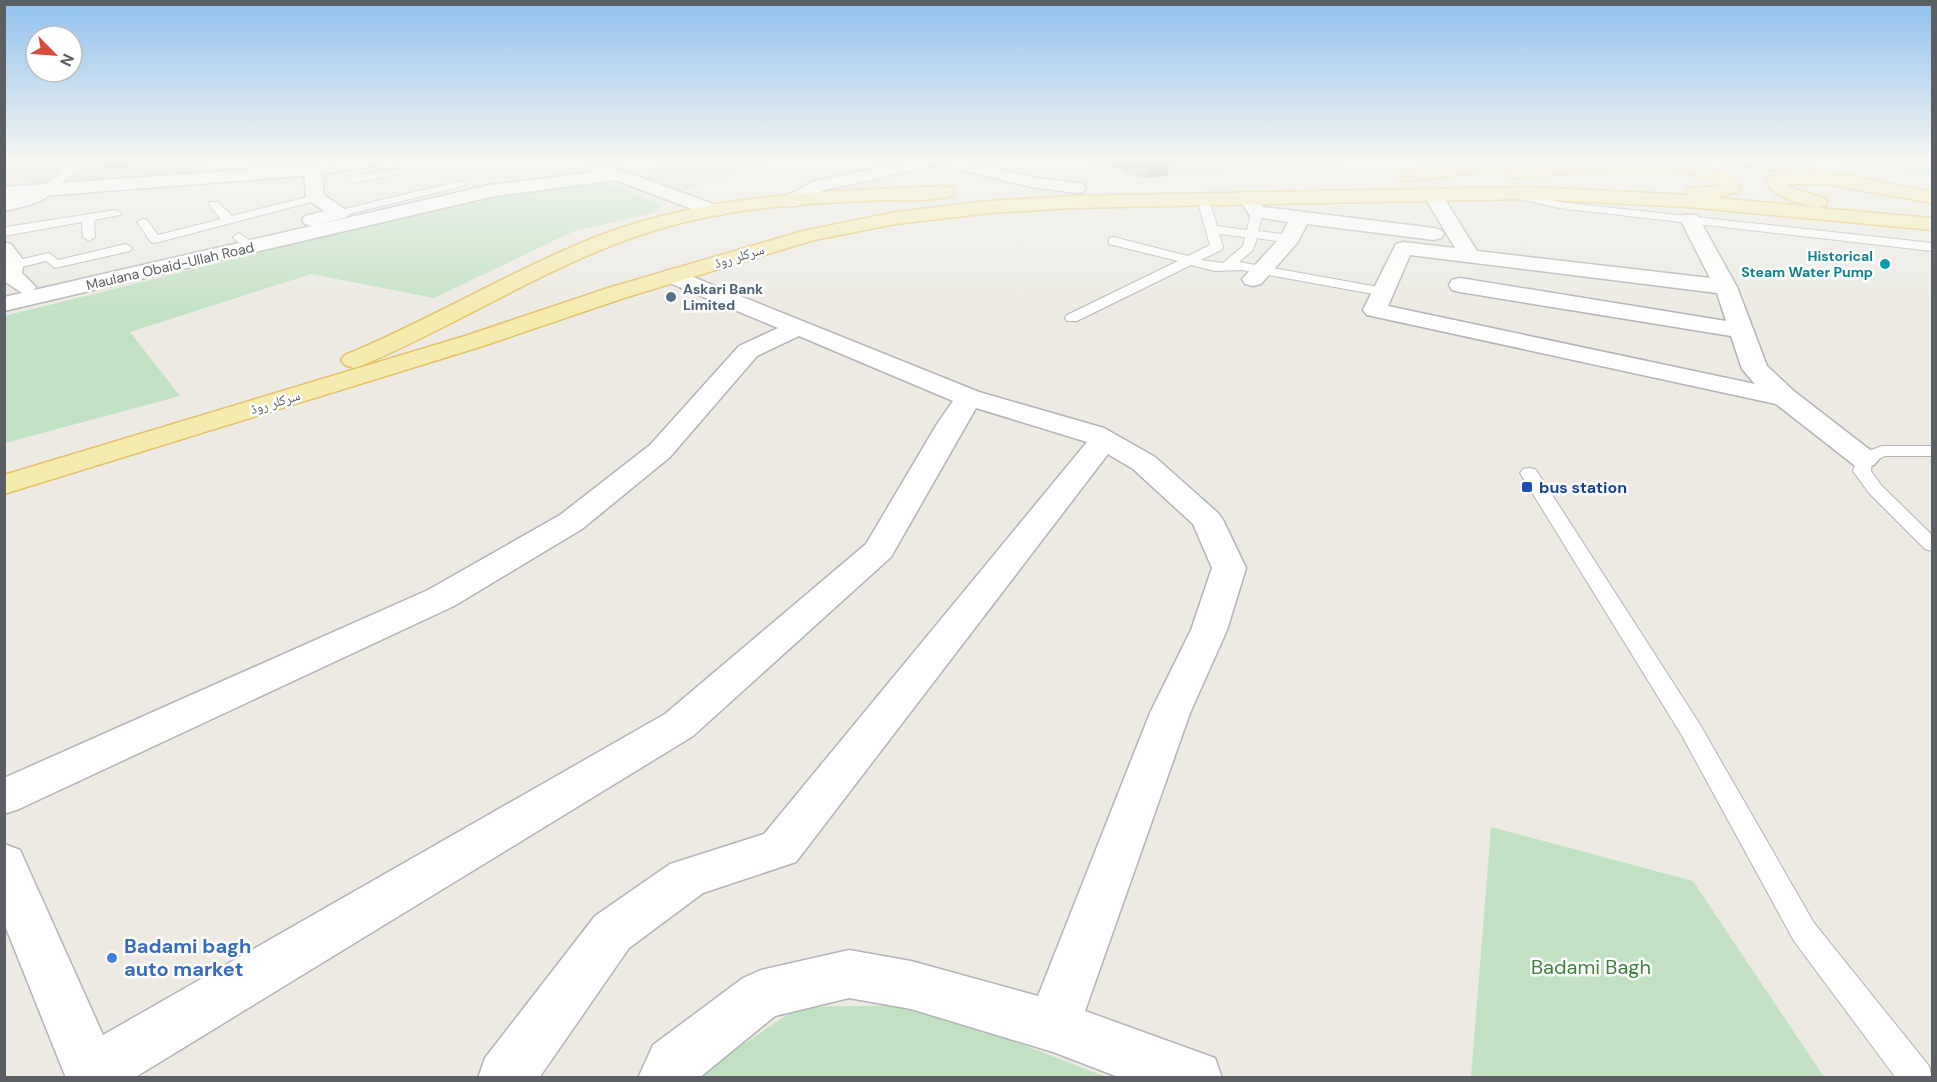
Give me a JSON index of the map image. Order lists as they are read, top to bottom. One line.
{"streets":{"main road":["سرکلر روڈ"],"street":["Maulana Obaid-Ullah Road"]},"parks":["Badami Bagh"],"places":{"other":["Historical Steam Water Pump","Askari Bank Limited","Badami bagh auto market"],"transit":["bus station"]},"north":"bottom right"}
